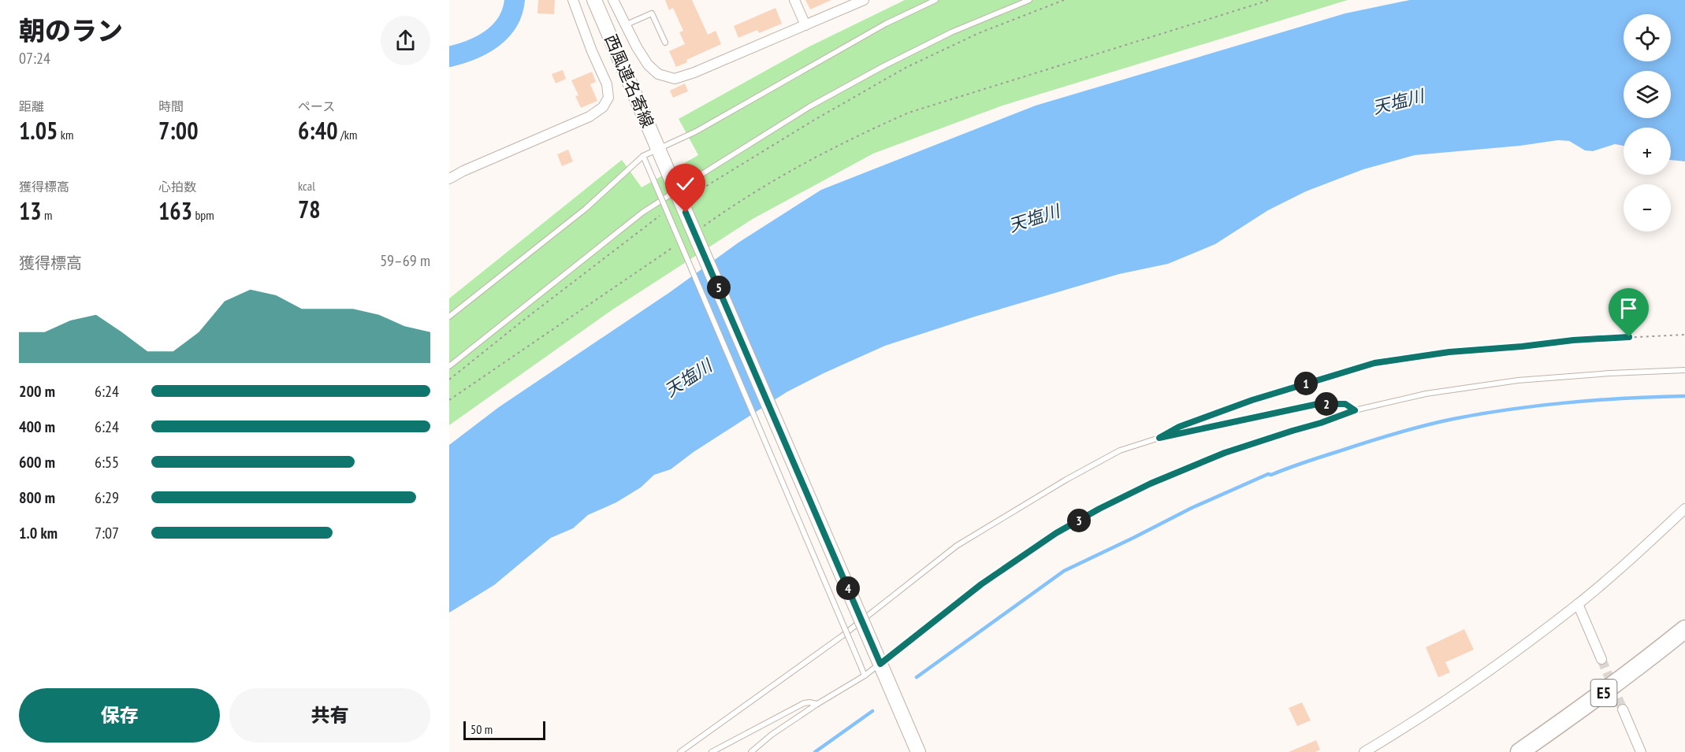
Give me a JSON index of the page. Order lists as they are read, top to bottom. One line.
{"streets":{"highway":["E5"],"main road":["西風連名寄線"]},"water":["天塩川"],"scale_bar":"50 m","page":{"heading":["朝のラン","07:24"],"map_buttons":["+","−"],"stats":[["距離","1.05 km"],["時間","7:00"],["ペース","6:40 /km"],["獲得標高","13 m"],["心拍数","163 bpm"],["kcal","78"]],"chart":["獲得標高","59–69 m"],"pins":["5","1","2","3","4"],"list":[{"name":"200 m","note":"6:24"},{"name":"400 m","note":"6:24"},{"name":"600 m","note":"6:55"},{"name":"800 m","note":"6:29"},{"name":"1.0 km","note":"7:07"}],"buttons":["保存","共有"],"scale":"50 m"}}
